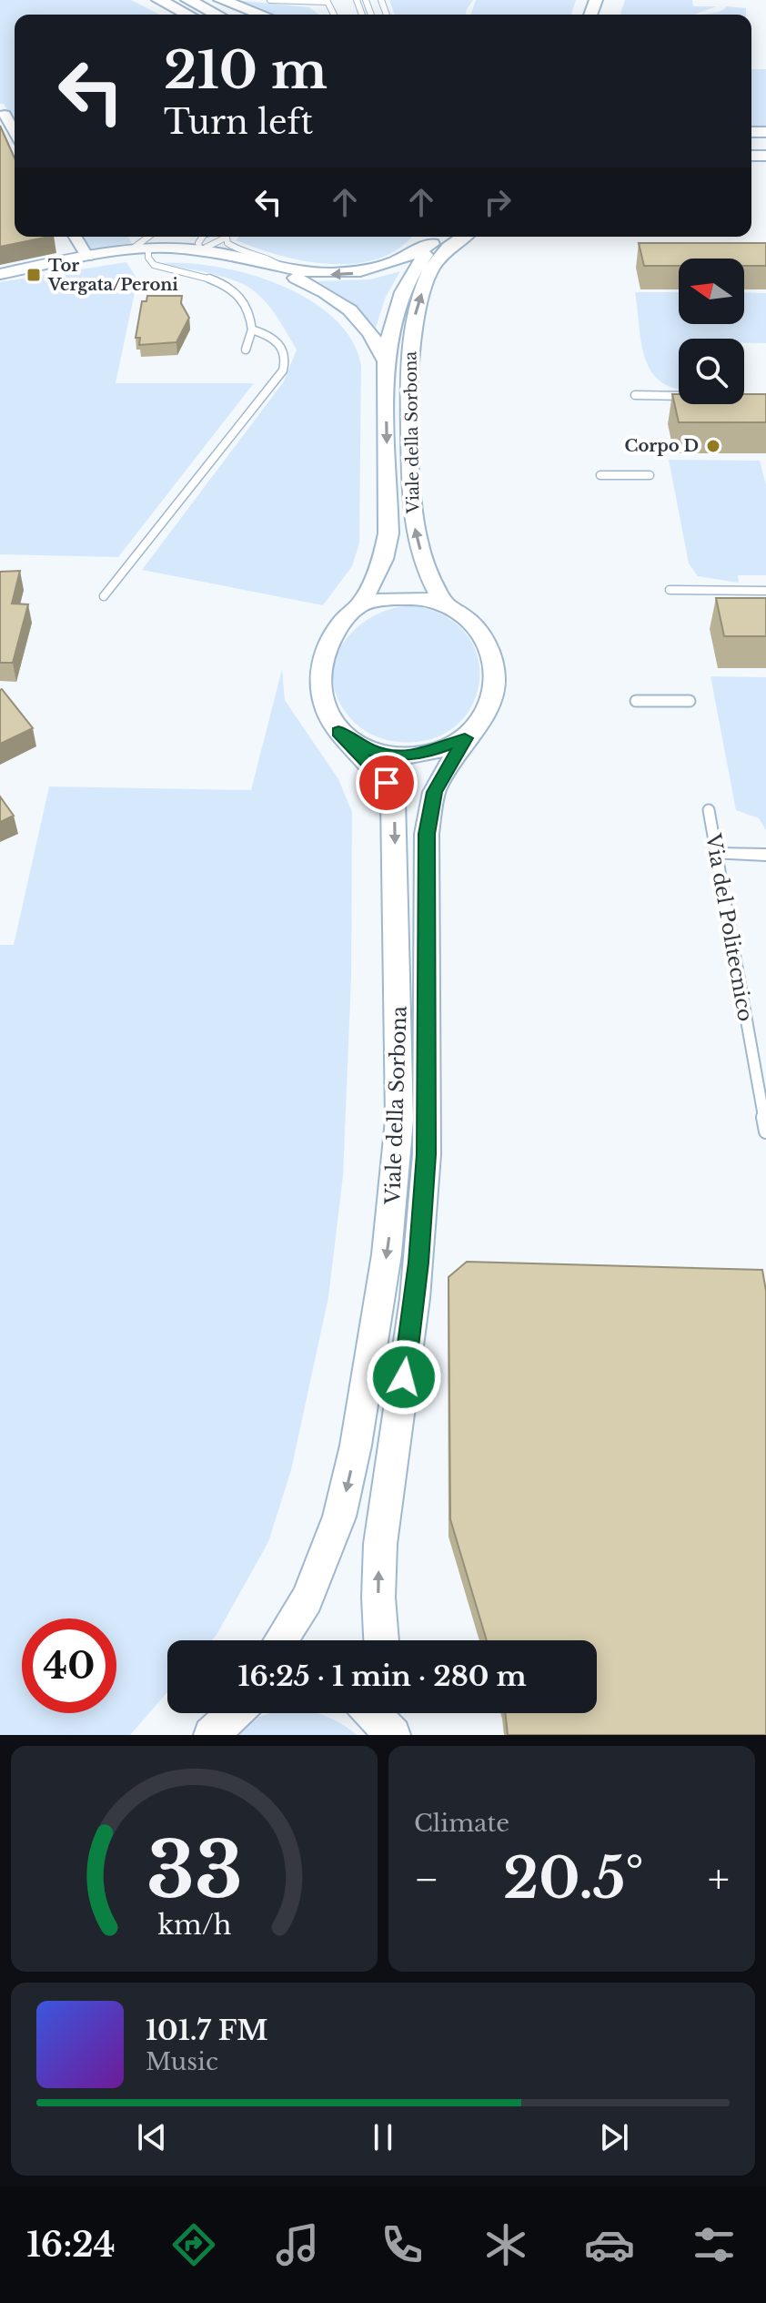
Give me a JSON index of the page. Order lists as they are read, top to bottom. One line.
{"streets":{"street":["Viale della Sorbona"],"lane":["Via del Politecnico"]},"places":{"transit":["Tor Vergata/Peroni"],"other":["Corpo D"]},"north":"left","page":{"turn":["210 m","Turn left"],"limit":"40","trip":"16:25 · 1 min · 280 m","tile":"Climate","heat":["−","20.5°","+"],"song":["101.7 FM","Music"],"tabs":"16:24","gauge":["33","km/h"]}}
